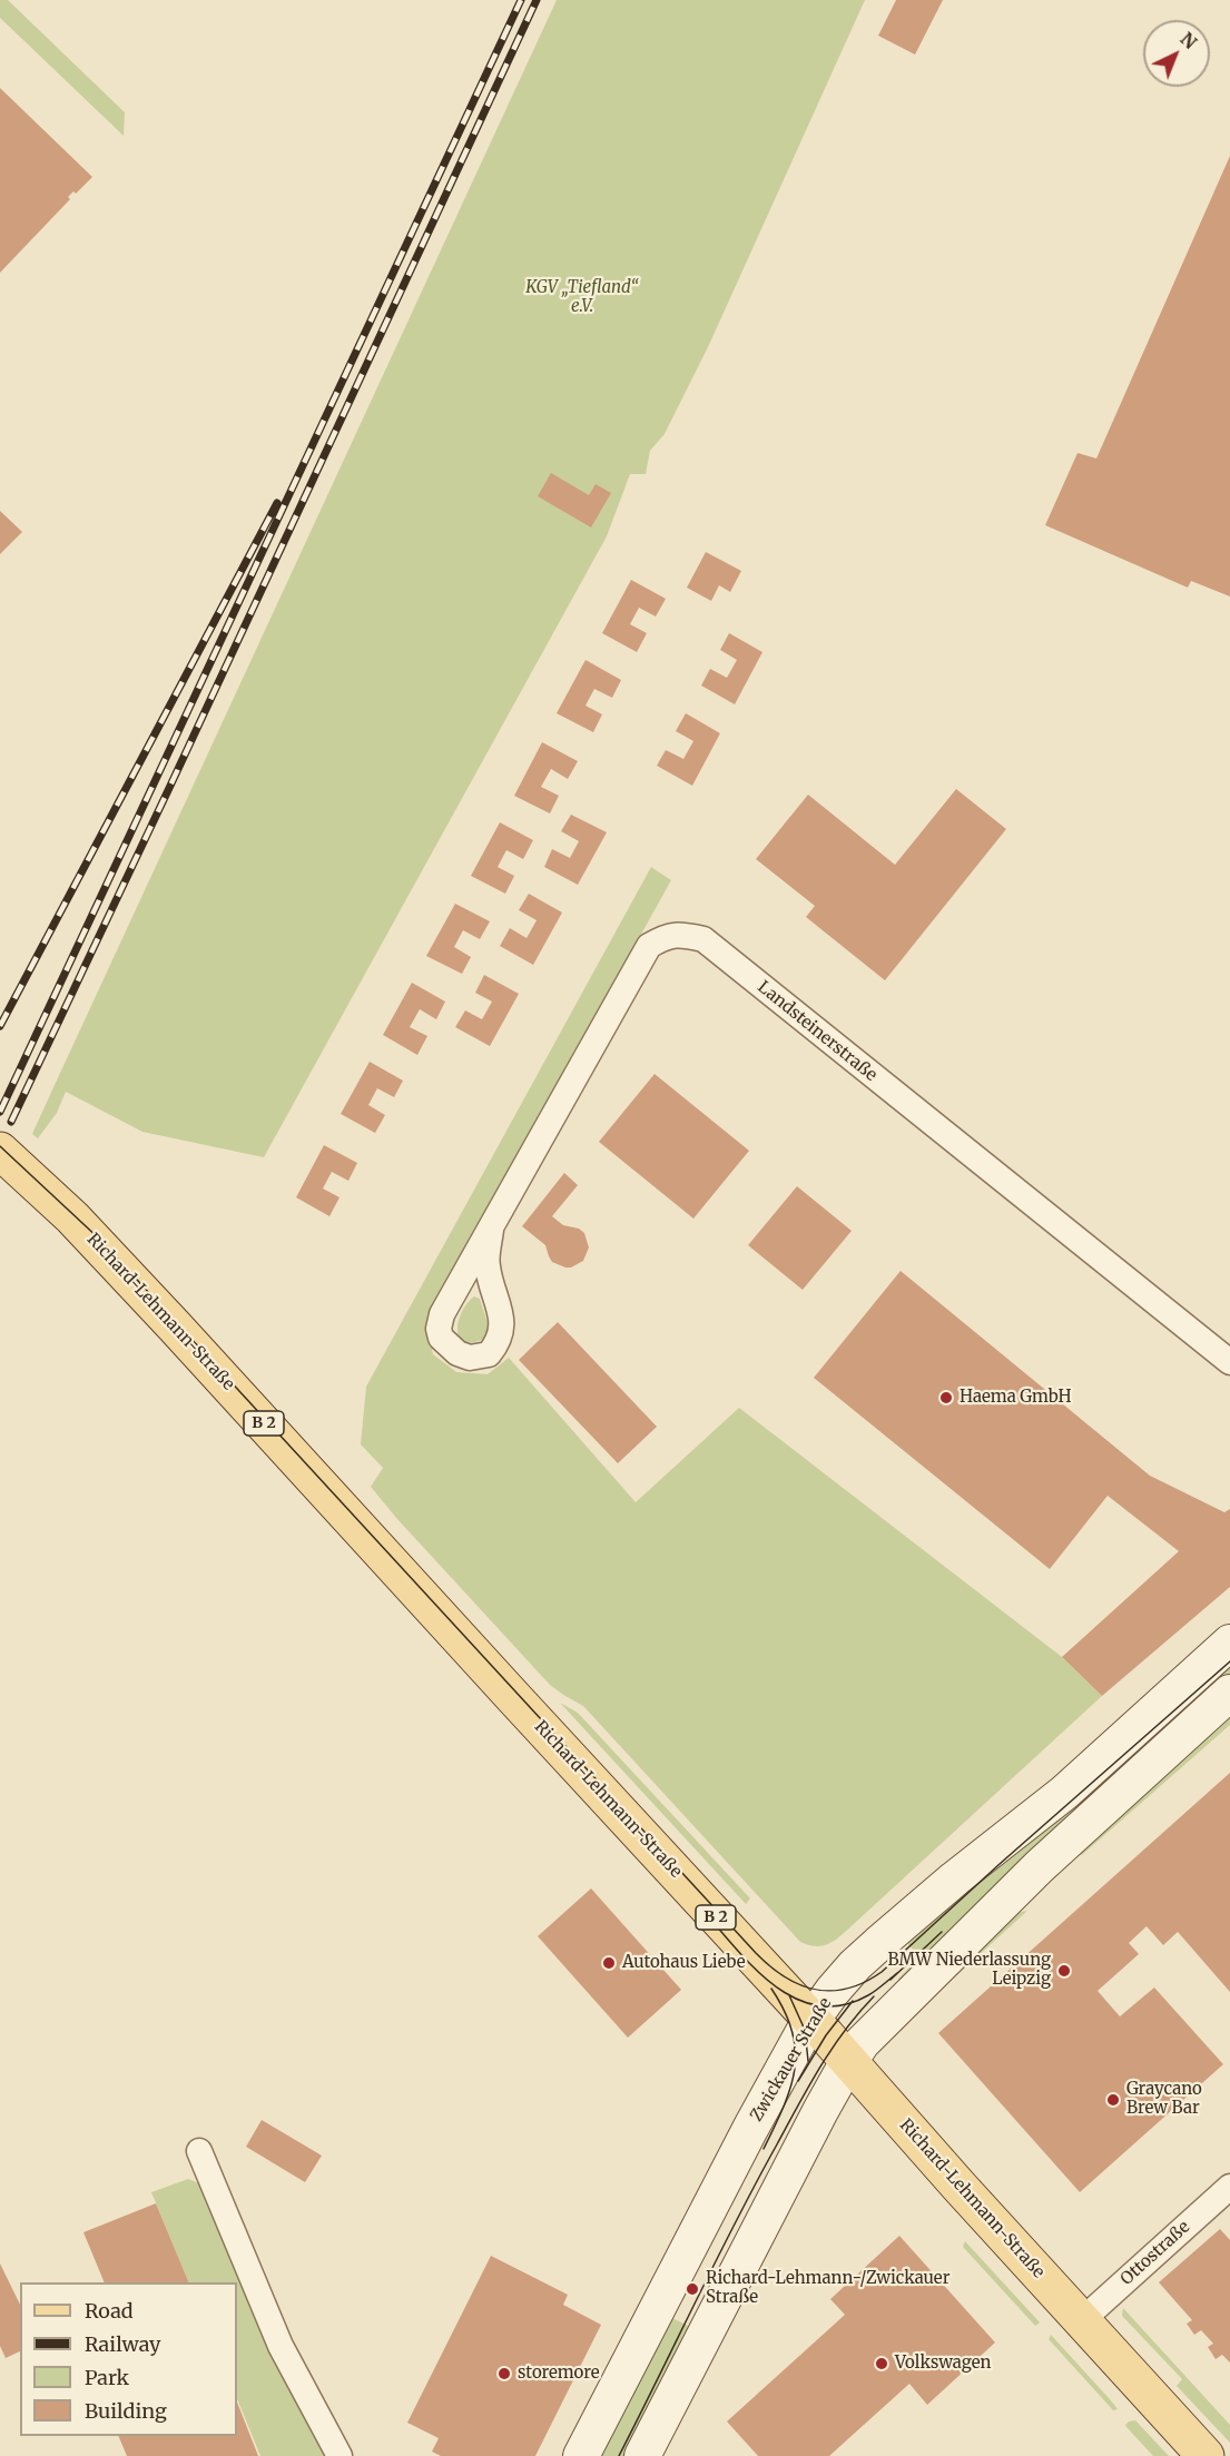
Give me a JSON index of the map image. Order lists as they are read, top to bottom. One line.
{"streets":{"main road":["Richard-Lehmann-Straße","B 2","Zwickauer Straße"],"street":["Landsteinerstraße","Ottostraße"]},"crossings":[["Richard-Lehmann-Straße","Zwickauer Straße"],["Richard-Lehmann-Straße","Ottostraße"]],"parks":["KGV „Tiefland“ e.V."],"places":["Haema GmbH","Autohaus Liebe","BMW Niederlassung Leipzig","Graycano Brew Bar","Richard-Lehmann-/Zwickauer Straße","Volkswagen","storemore"],"legend":["Road","Railway","Park","Building"],"north":"top right"}
